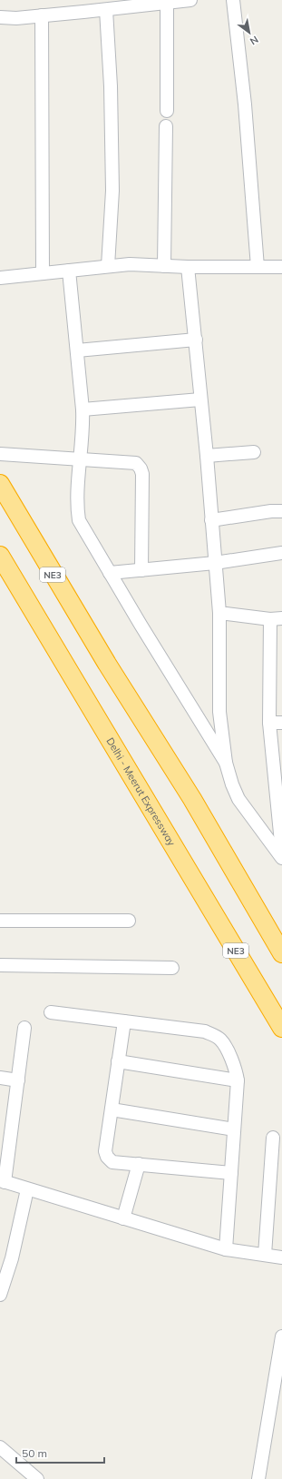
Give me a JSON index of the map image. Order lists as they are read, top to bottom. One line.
{"streets":{"highway":["NE3","Delhi - Meerut Expressway"]},"scale_bar":"50 m","north":"bottom right"}
